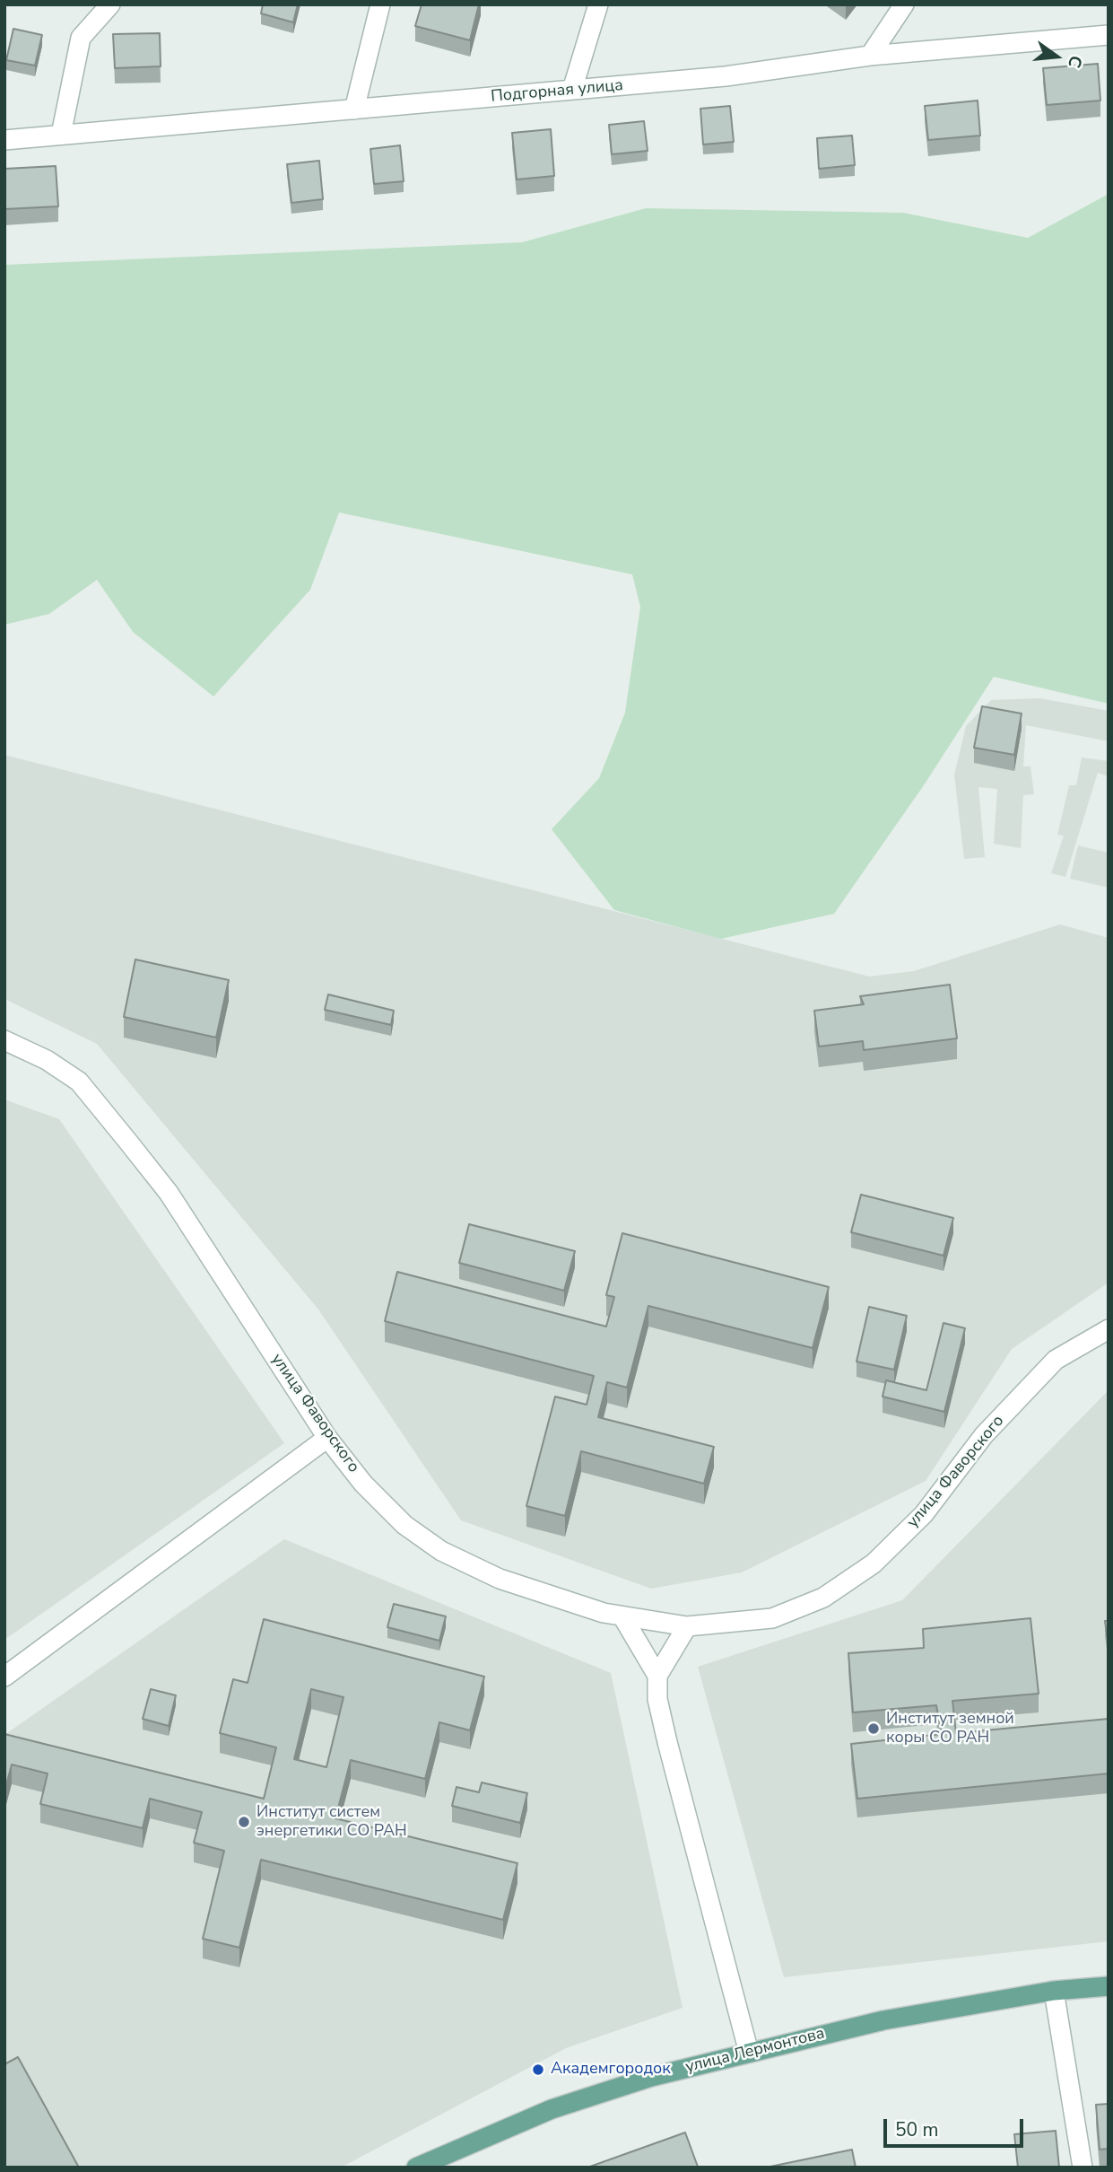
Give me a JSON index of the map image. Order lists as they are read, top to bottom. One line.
{"streets":{"main road":["улица Лермонтова"],"street":["Подгорная улица","улица Фаворского"]},"places":["Институт земной коры СО РАН","Институт систем энергетики СО РАН","Академгородок"],"scale_bar":"50 m","north":"right"}
